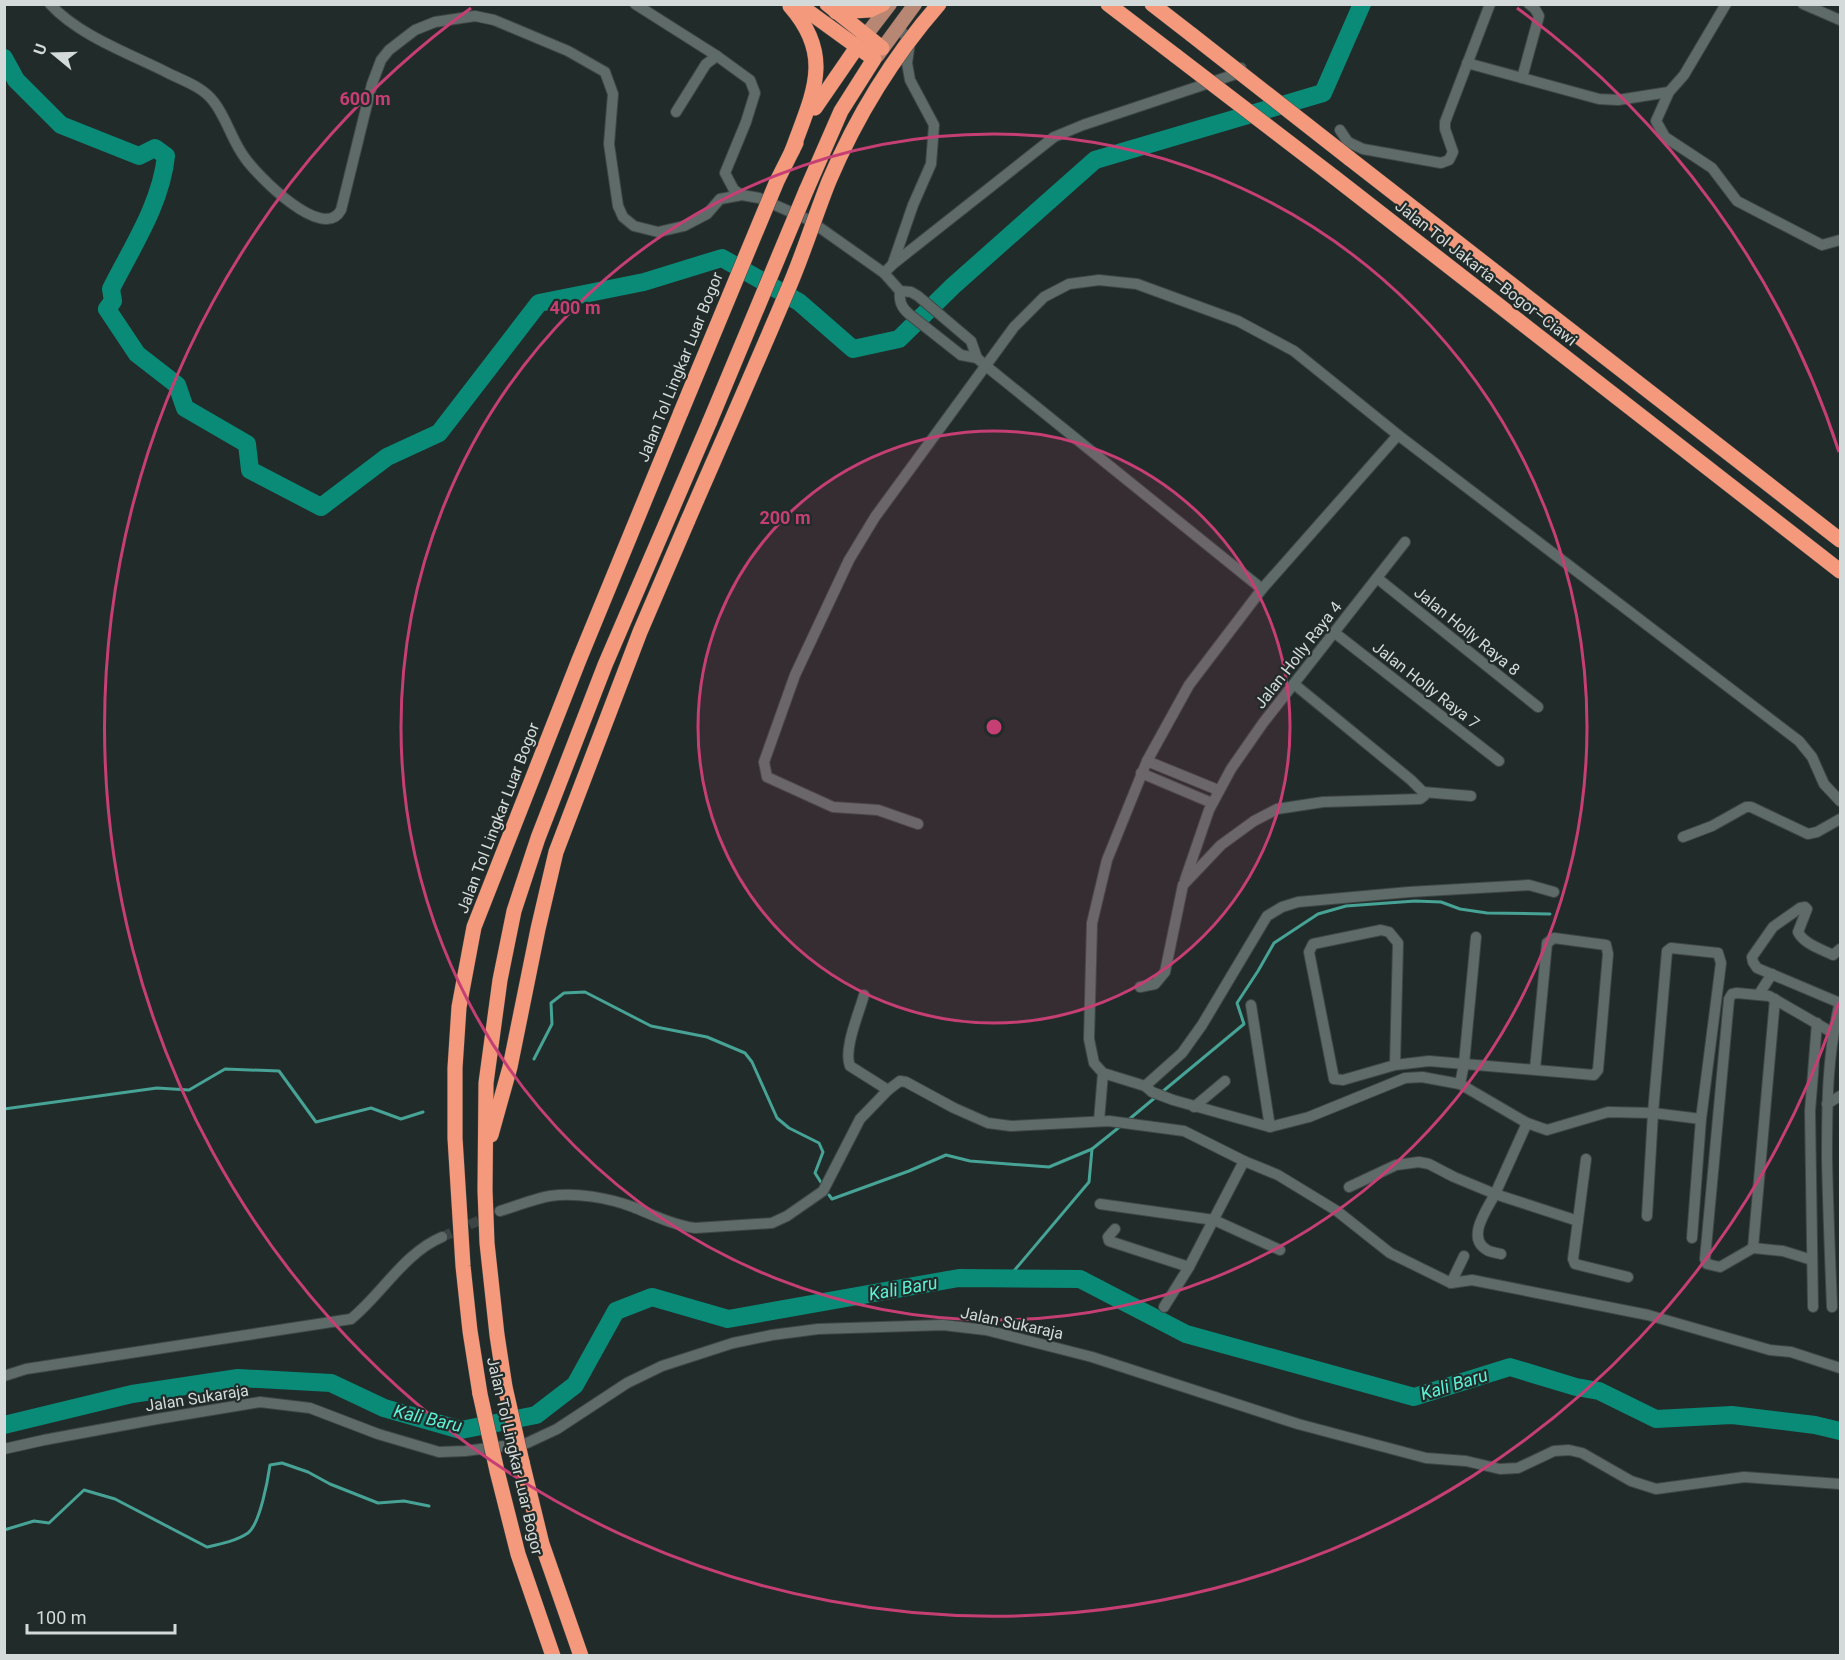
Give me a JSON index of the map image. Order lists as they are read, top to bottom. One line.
{"streets":{"highway":["Jalan Tol Jakarta–Bogor–Ciawi","Jalan Tol Lingkar Luar Bogor"],"street":["Jalan Holly Raya 8","Jalan Holly Raya 4","Jalan Holly Raya 7","Jalan Sukaraja"]},"crossings":[["Jalan Holly Raya 8","Jalan Holly Raya 4"],["Jalan Holly Raya 4","Jalan Holly Raya 7"]],"water":["Kali Baru"],"scale_bar":"100 m","north":"left","rings":["600 m","400 m","200 m"]}
